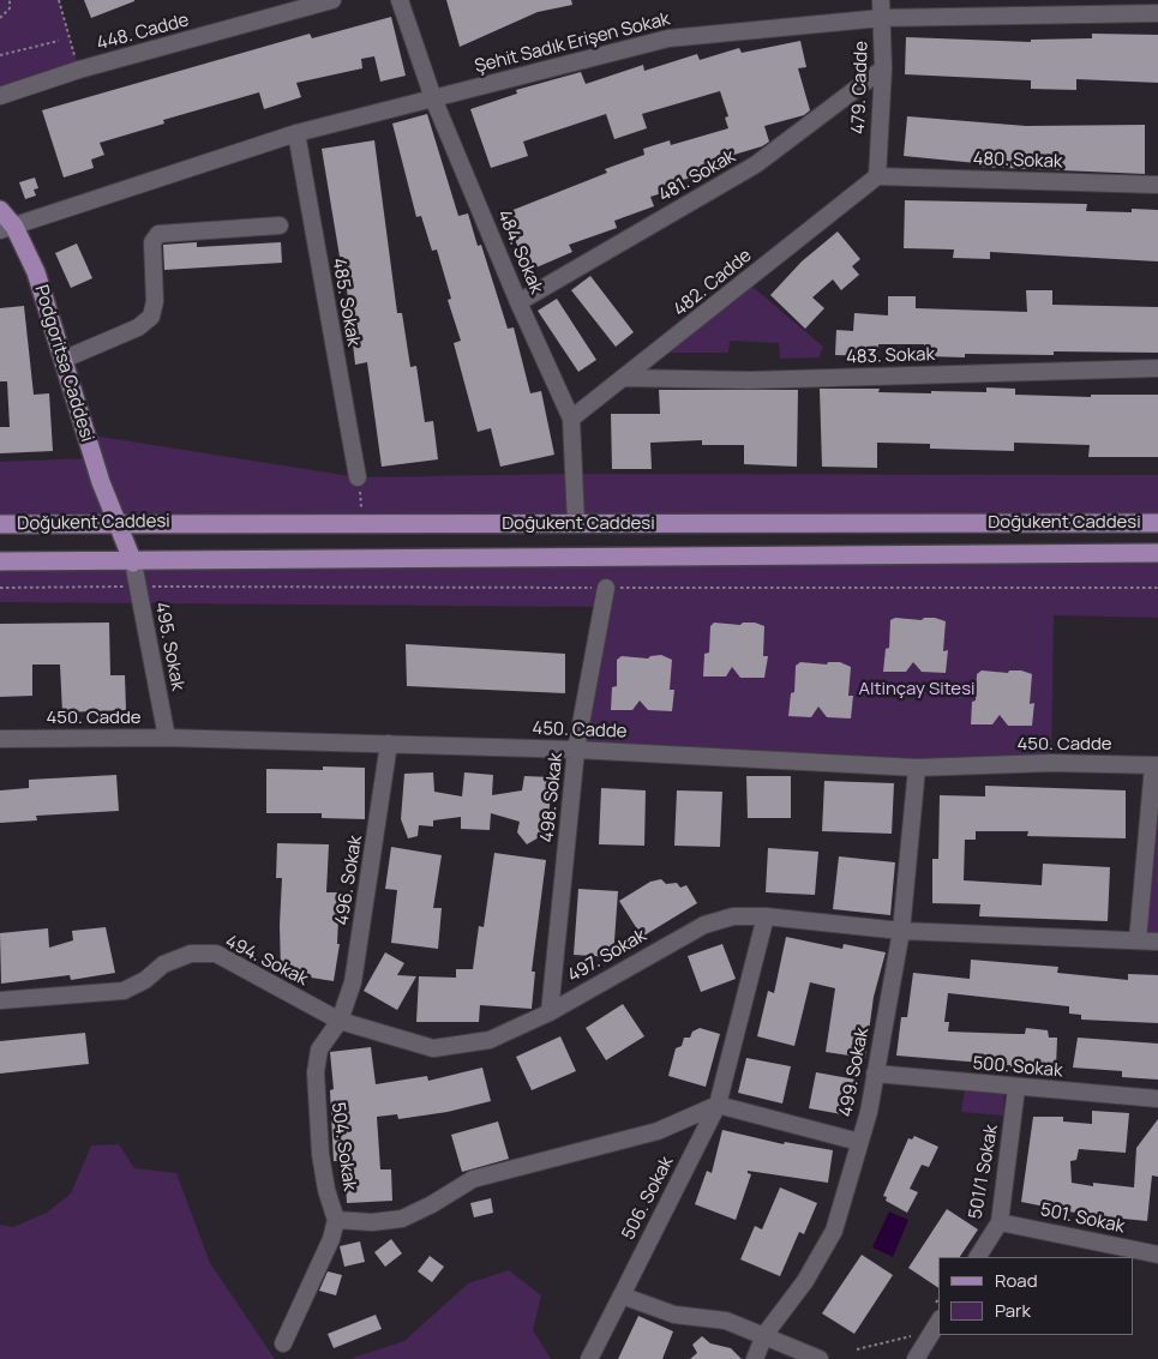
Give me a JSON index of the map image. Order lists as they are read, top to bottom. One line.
{"streets":{"main road":["Podgoritsa Caddesi","Doğukent Caddesi"],"street":["448. Cadde","Şehit Sadık Erişen Sokak","479. Cadde","480. Sokak","481. Sokak","484. Sokak","482. Cadde","485. Sokak","483. Sokak","495. Sokak","450. Cadde","498. Sokak","496. Sokak","497. Sokak","494. Sokak","500. Sokak","499. Sokak","504. Sokak","501/1 Sokak","506. Sokak","501. Sokak"]},"crossings":[["Şehit Sadık Erişen Sokak","479. Cadde"],["Şehit Sadık Erişen Sokak","484. Sokak"],["Şehit Sadık Erişen Sokak","485. Sokak"],["Şehit Sadık Erişen Sokak","Podgoritsa Caddesi"],["479. Cadde","480. Sokak"],["479. Cadde","481. Sokak"],["479. Cadde","482. Cadde"],["480. Sokak","482. Cadde"],["481. Sokak","484. Sokak"],["484. Sokak","482. Cadde"],["484. Sokak","Doğukent Caddesi"],["482. Cadde","483. Sokak"],["Podgoritsa Caddesi","Doğukent Caddesi"],["Podgoritsa Caddesi","495. Sokak"],["Doğukent Caddesi","495. Sokak"],["495. Sokak","450. Cadde"],["450. Cadde","498. Sokak"],["450. Cadde","496. Sokak"],["450. Cadde","499. Sokak"],["498. Sokak","497. Sokak"],["496. Sokak","497. Sokak"],["496. Sokak","494. Sokak"],["496. Sokak","504. Sokak"],["497. Sokak","494. Sokak"],["497. Sokak","499. Sokak"],["497. Sokak","504. Sokak"],["497. Sokak","506. Sokak"],["494. Sokak","504. Sokak"],["500. Sokak","499. Sokak"],["500. Sokak","501/1 Sokak"],["501/1 Sokak","501. Sokak"]],"parks":["Altinçay Sitesi"],"legend":["Road","Park"]}
